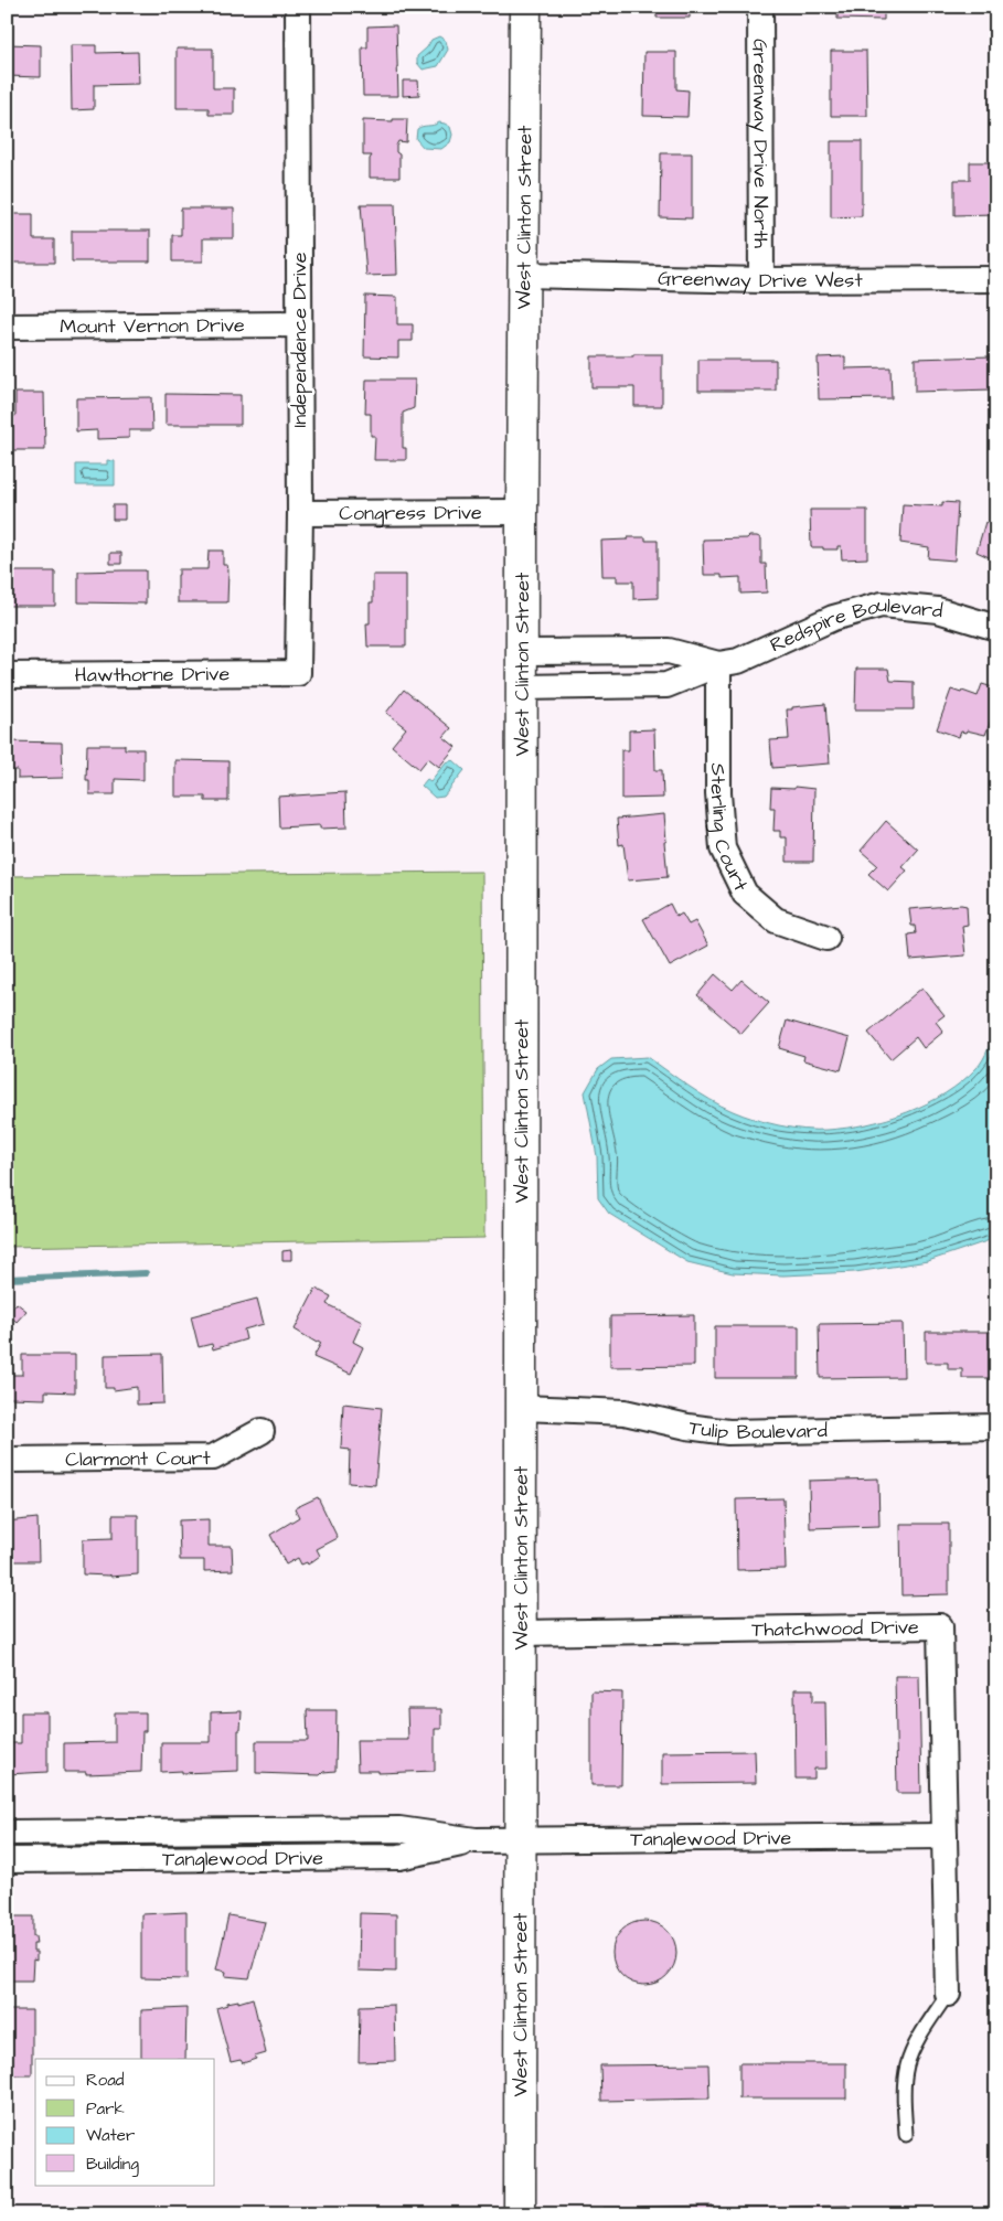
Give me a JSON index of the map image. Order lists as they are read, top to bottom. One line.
{"streets":{"street":["Greenway Drive North","West Clinton Street","Greenway Drive West","Mount Vernon Drive","Independence Drive","Congress Drive","Redspire Boulevard","Hawthorne Drive","Sterling Court","Tulip Boulevard","Clarmont Court","Thatchwood Drive","Tanglewood Drive"]},"crossings":[["Greenway Drive North","Greenway Drive West"],["West Clinton Street","Greenway Drive West"],["West Clinton Street","Congress Drive"],["West Clinton Street","Redspire Boulevard"],["West Clinton Street","Tulip Boulevard"],["West Clinton Street","Thatchwood Drive"],["West Clinton Street","Tanglewood Drive"],["Mount Vernon Drive","Independence Drive"],["Independence Drive","Congress Drive"],["Independence Drive","Hawthorne Drive"],["Redspire Boulevard","Sterling Court"],["Thatchwood Drive","Tanglewood Drive"]],"legend":["Road","Park","Water","Building"]}
